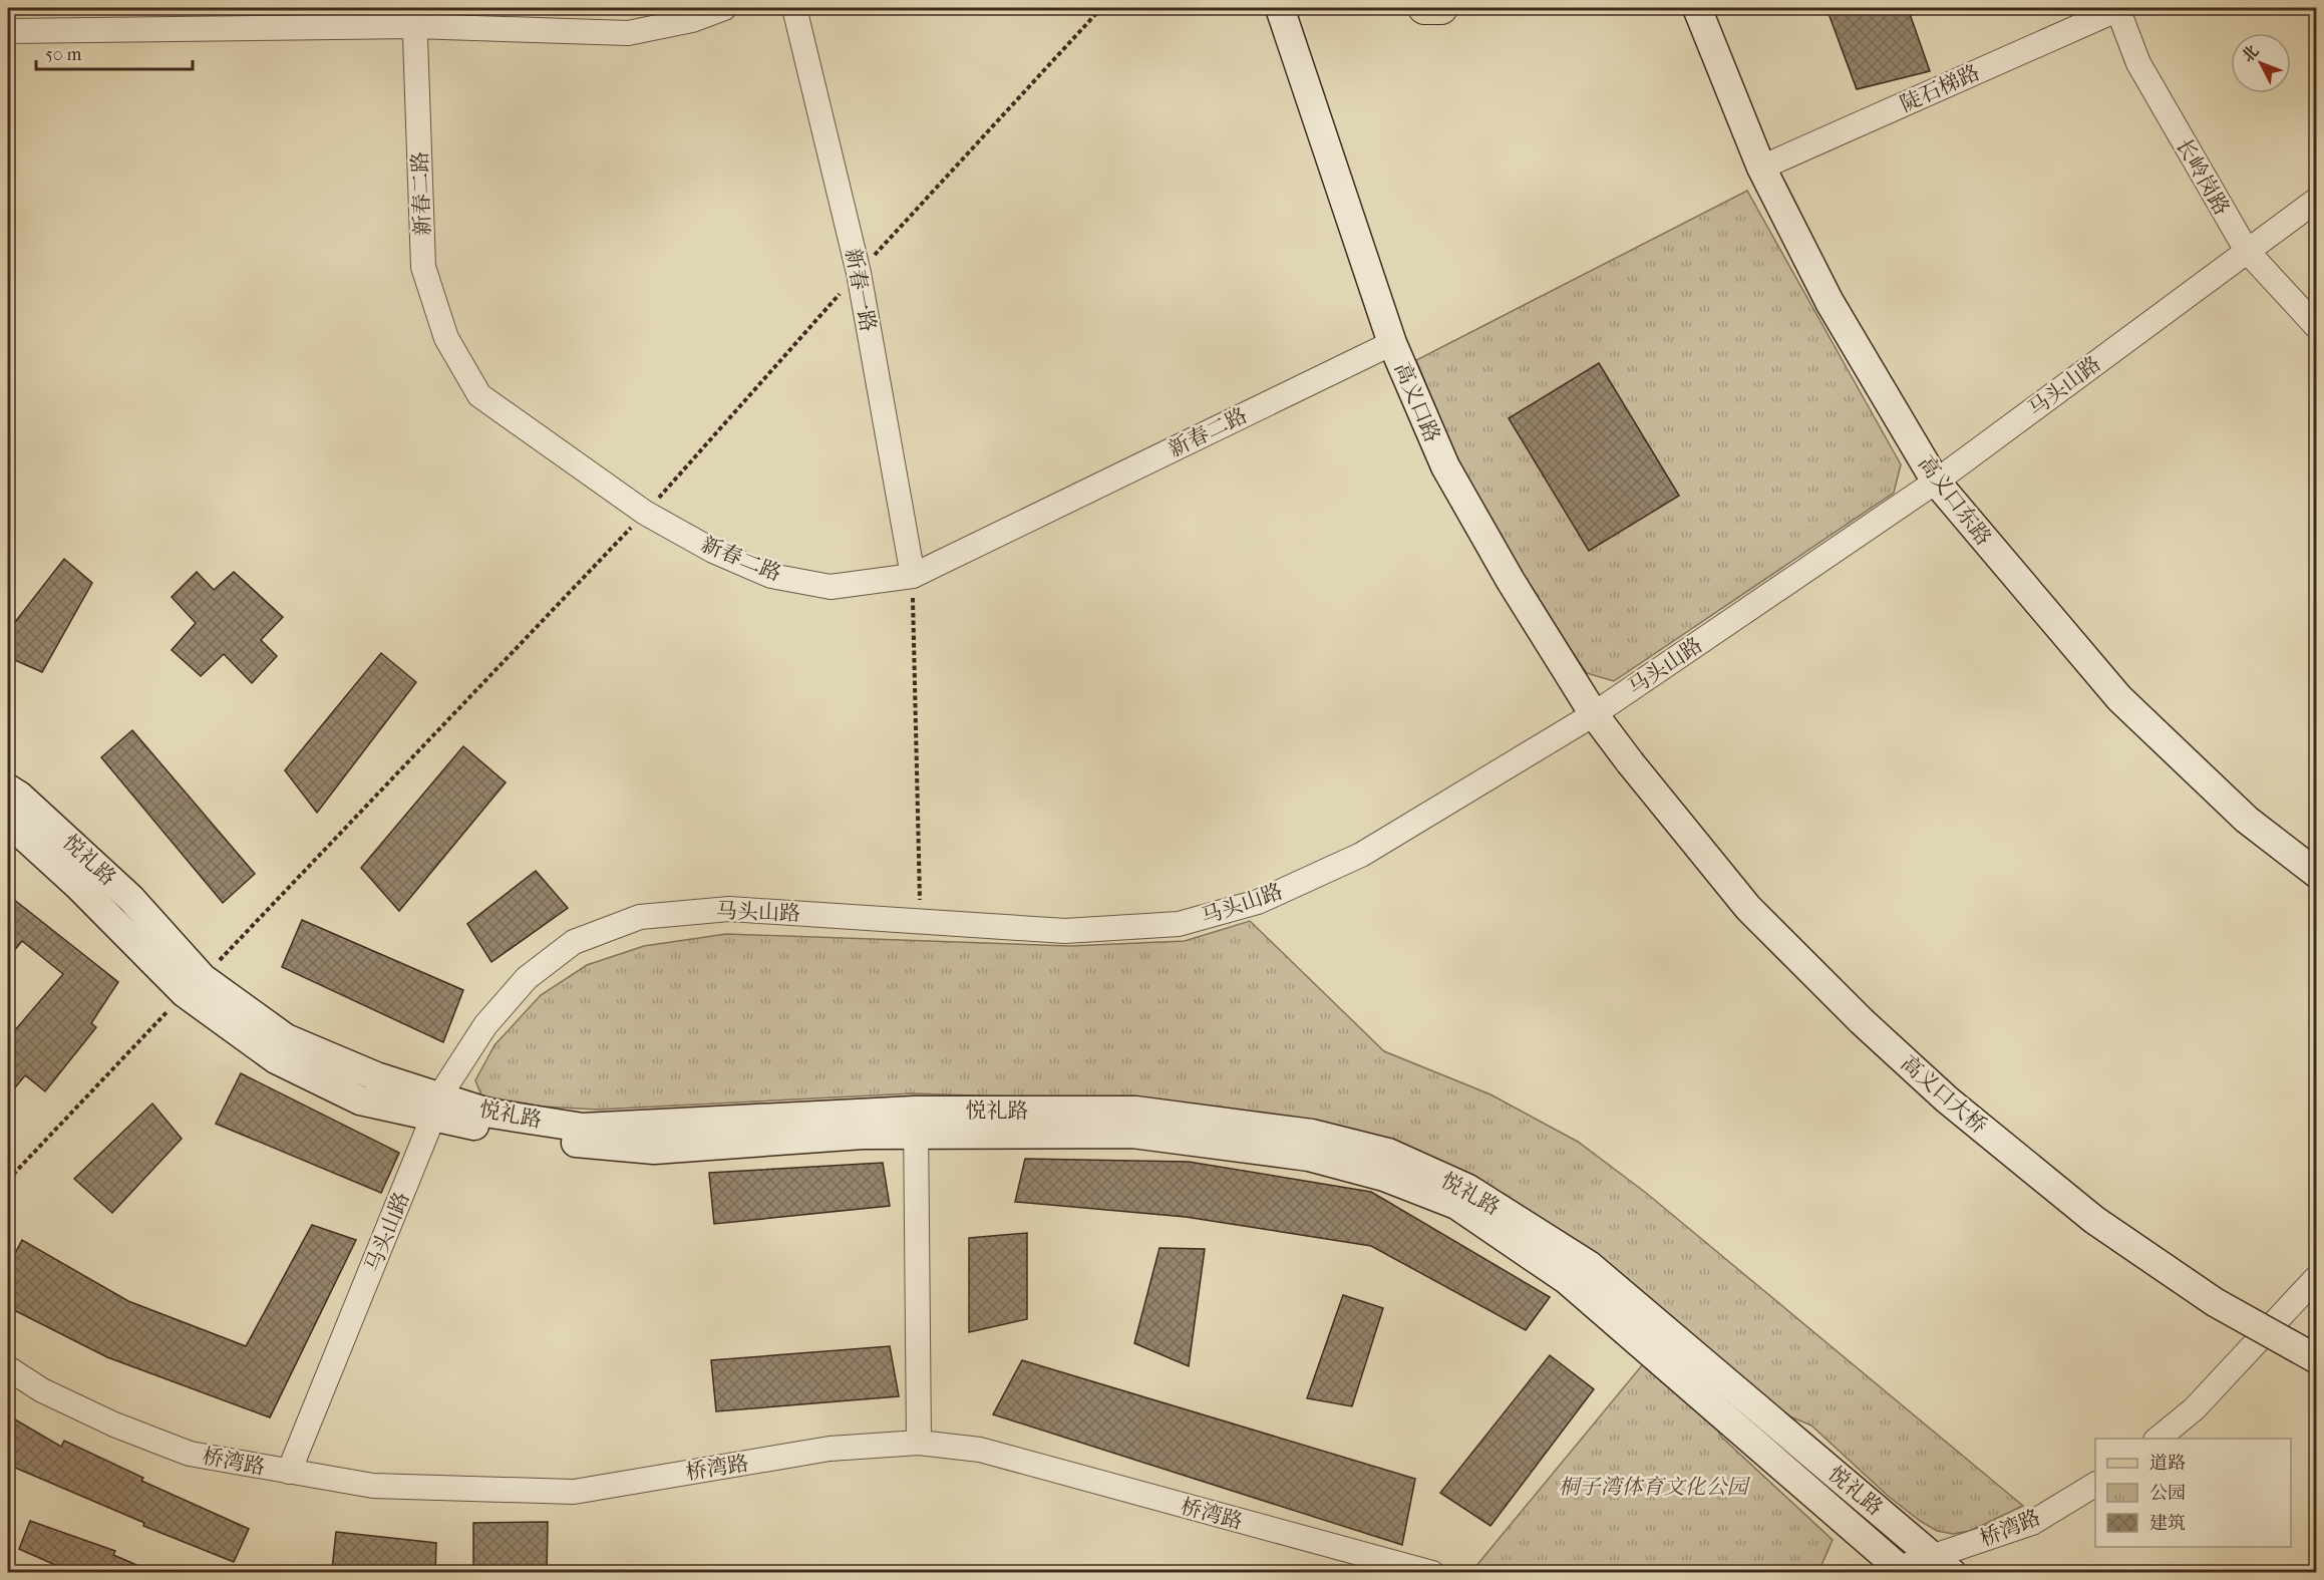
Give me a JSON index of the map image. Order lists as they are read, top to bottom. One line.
{"streets":{"main road":["高义口路","高义口东路","悦礼路","高义口大桥"],"street":["陡石梯路","长岭岗路","新春二路","新春一路","马头山路","桥湾路"]},"crossings":[["陡石梯路","长岭岗路"],["陡石梯路","高义口东路"],["长岭岗路","马头山路"],["新春二路","新春一路"],["新春二路","高义口路"],["马头山路","高义口路"],["马头山路","高义口东路"],["马头山路","悦礼路"],["马头山路","桥湾路"],["高义口路","高义口大桥"],["悦礼路","桥湾路"]],"parks":["桐子湾体育文化公园"],"legend":["道路","公园","建筑"],"scale_bar":"50 m","north":"top left"}
